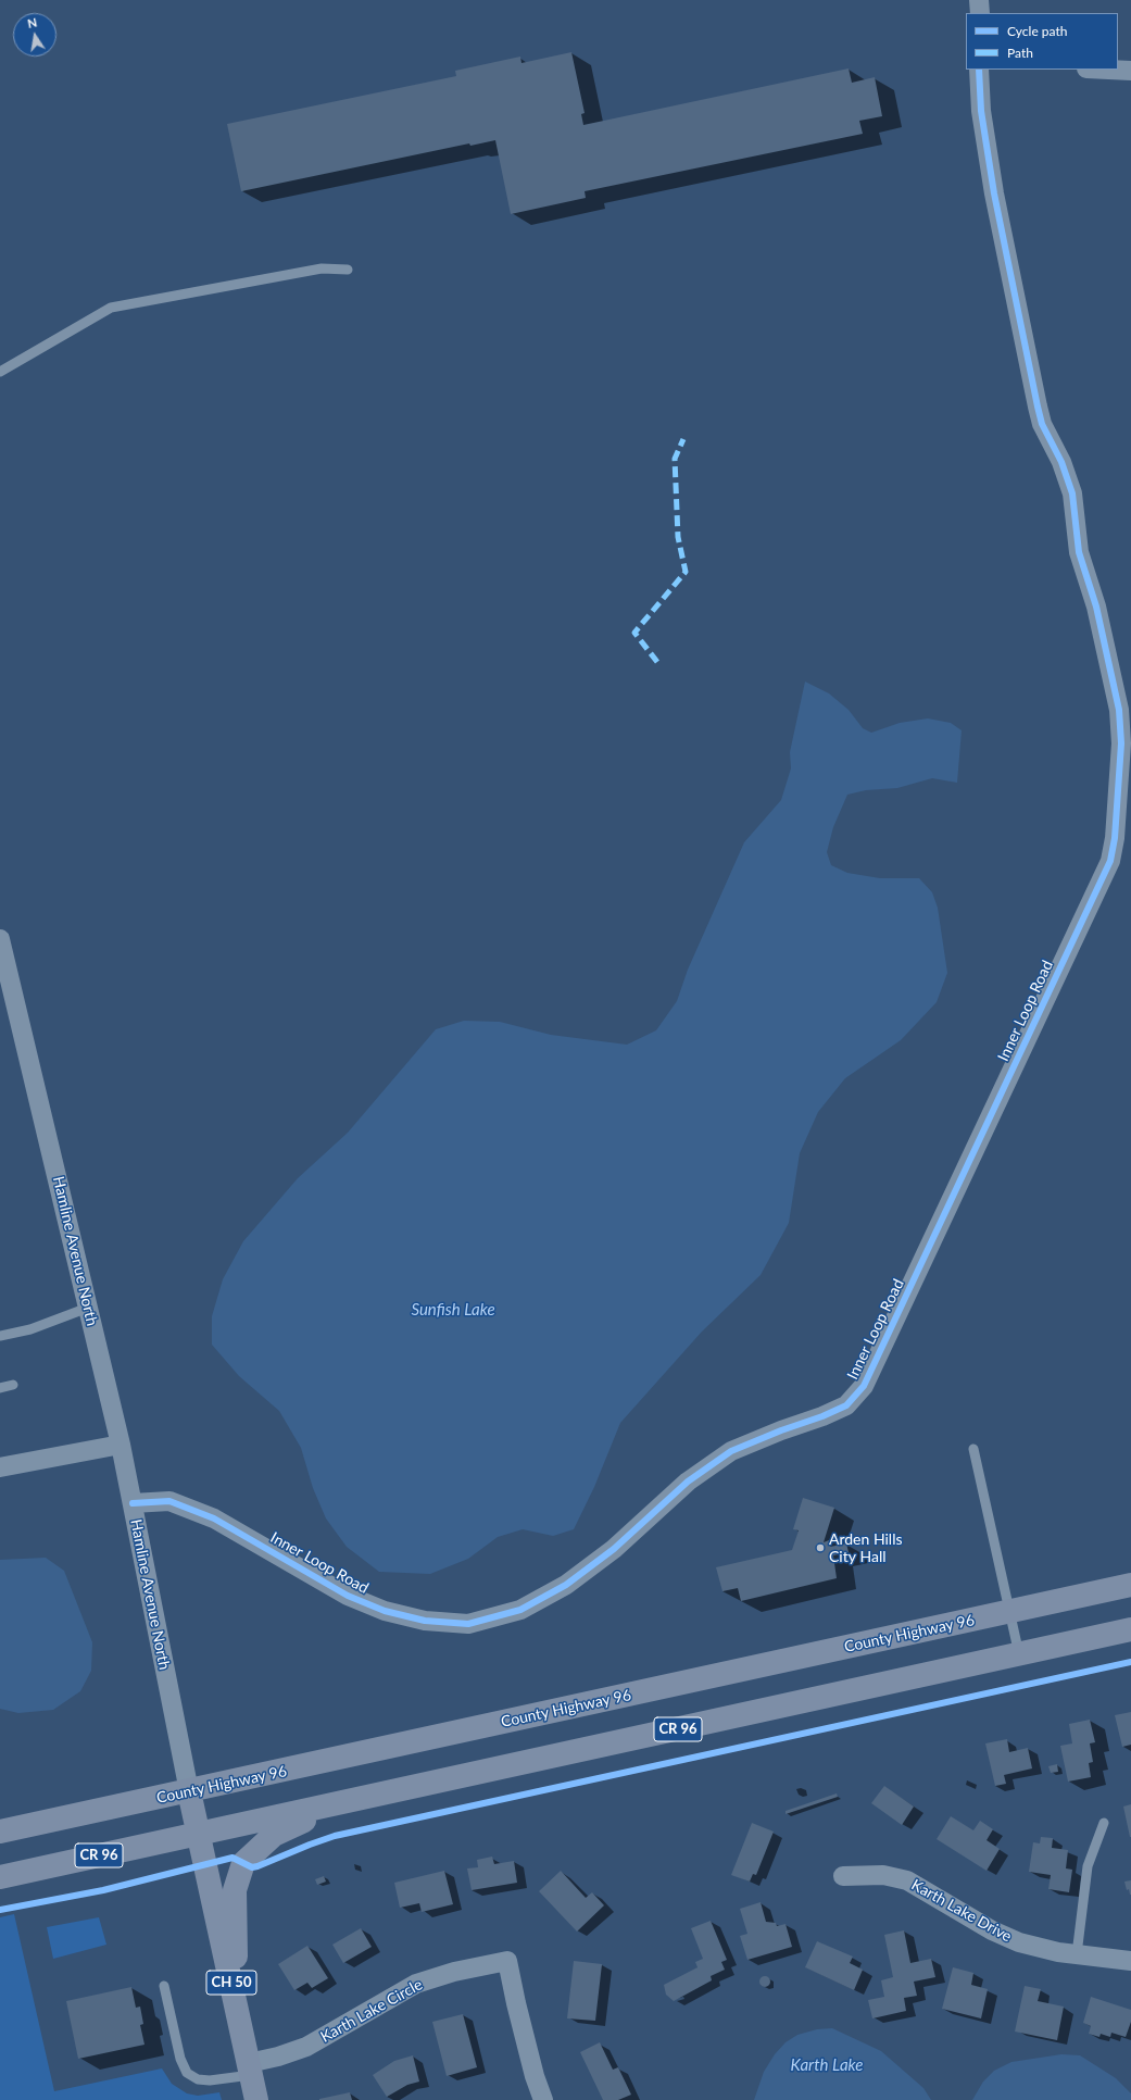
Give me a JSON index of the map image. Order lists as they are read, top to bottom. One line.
{"streets":{"main road":["Hamline Avenue North","County Highway 96","CR 96","CH 50"],"street":["Inner Loop Road","Karth Lake Drive","Karth Lake Circle"]},"crossings":[["Inner Loop Road","Hamline Avenue North"],["Hamline Avenue North","County Highway 96"],["Hamline Avenue North","CR 96"],["Hamline Avenue North","Karth Lake Circle"]],"water":["Sunfish Lake","Karth Lake"],"places":["Arden Hills City Hall"],"legend":["Cycle path","Path"],"north":"top"}
